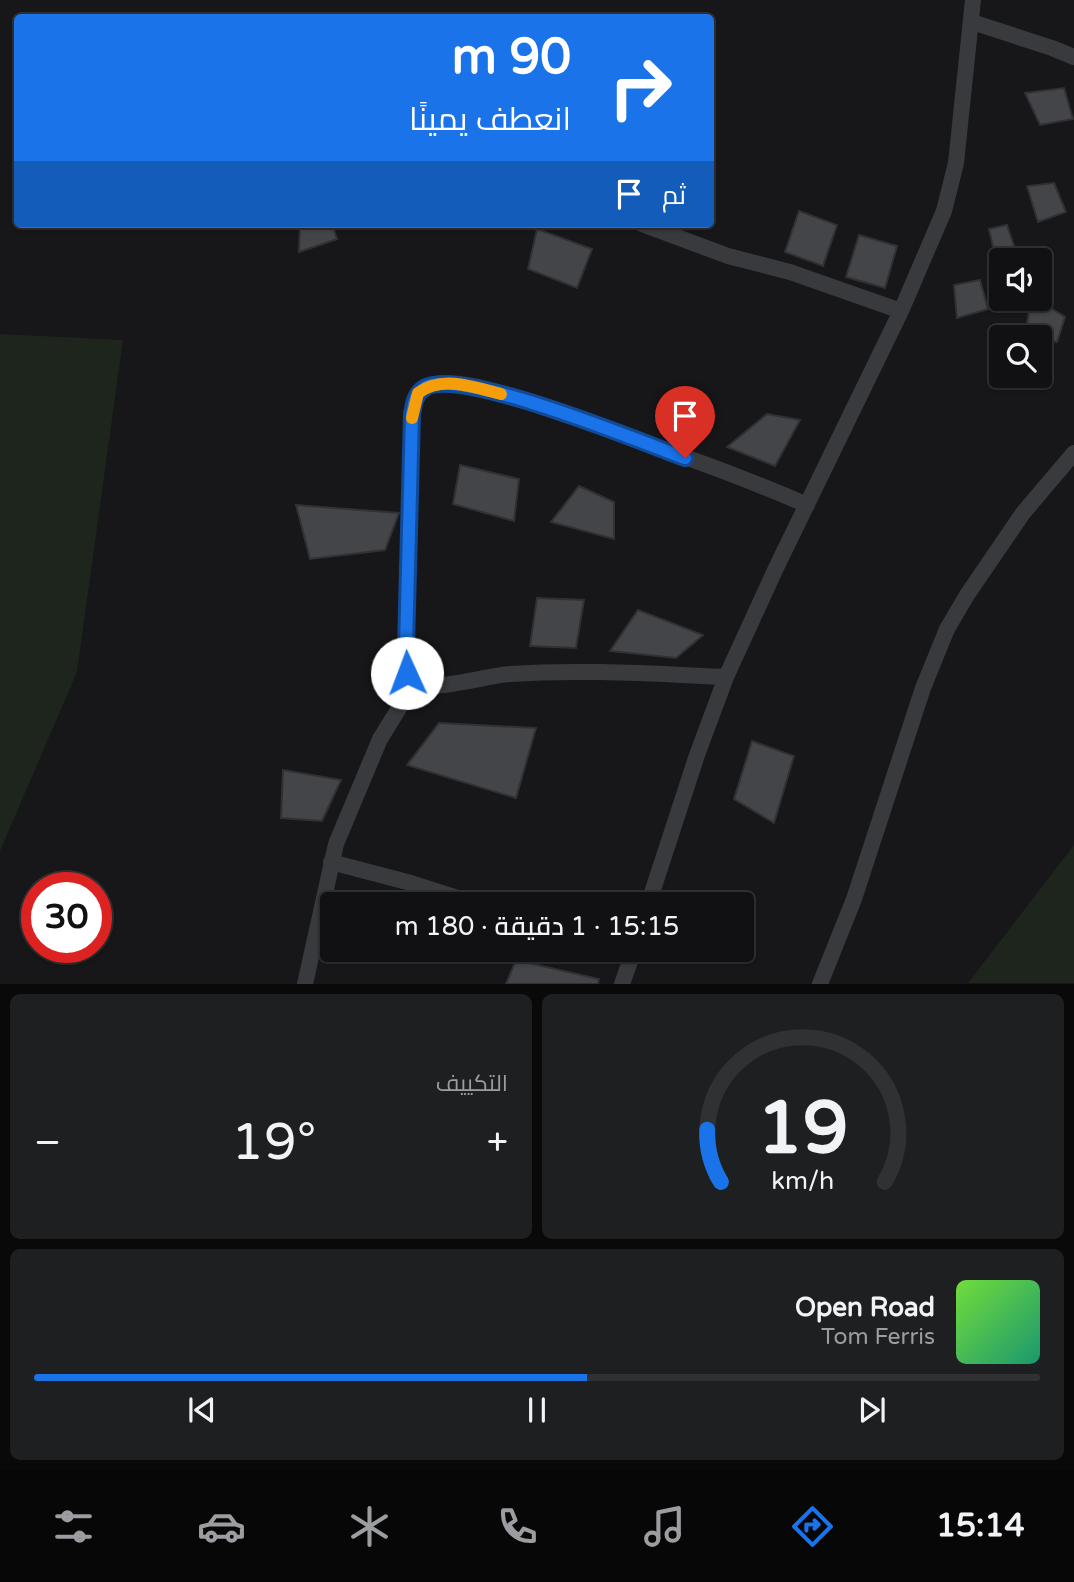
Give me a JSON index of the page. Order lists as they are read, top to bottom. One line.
{"page":{"turn":["90 m","انعطف يمينًا"],"then":"ثم","limit":"30","trip":"15:15 · 1 دقيقة · 180 m","tile":"التكييف","heat":["−","19°","+"],"song":["Open Road","Tom Ferris"],"tabs":"15:14","gauge":["19","km/h"]}}
